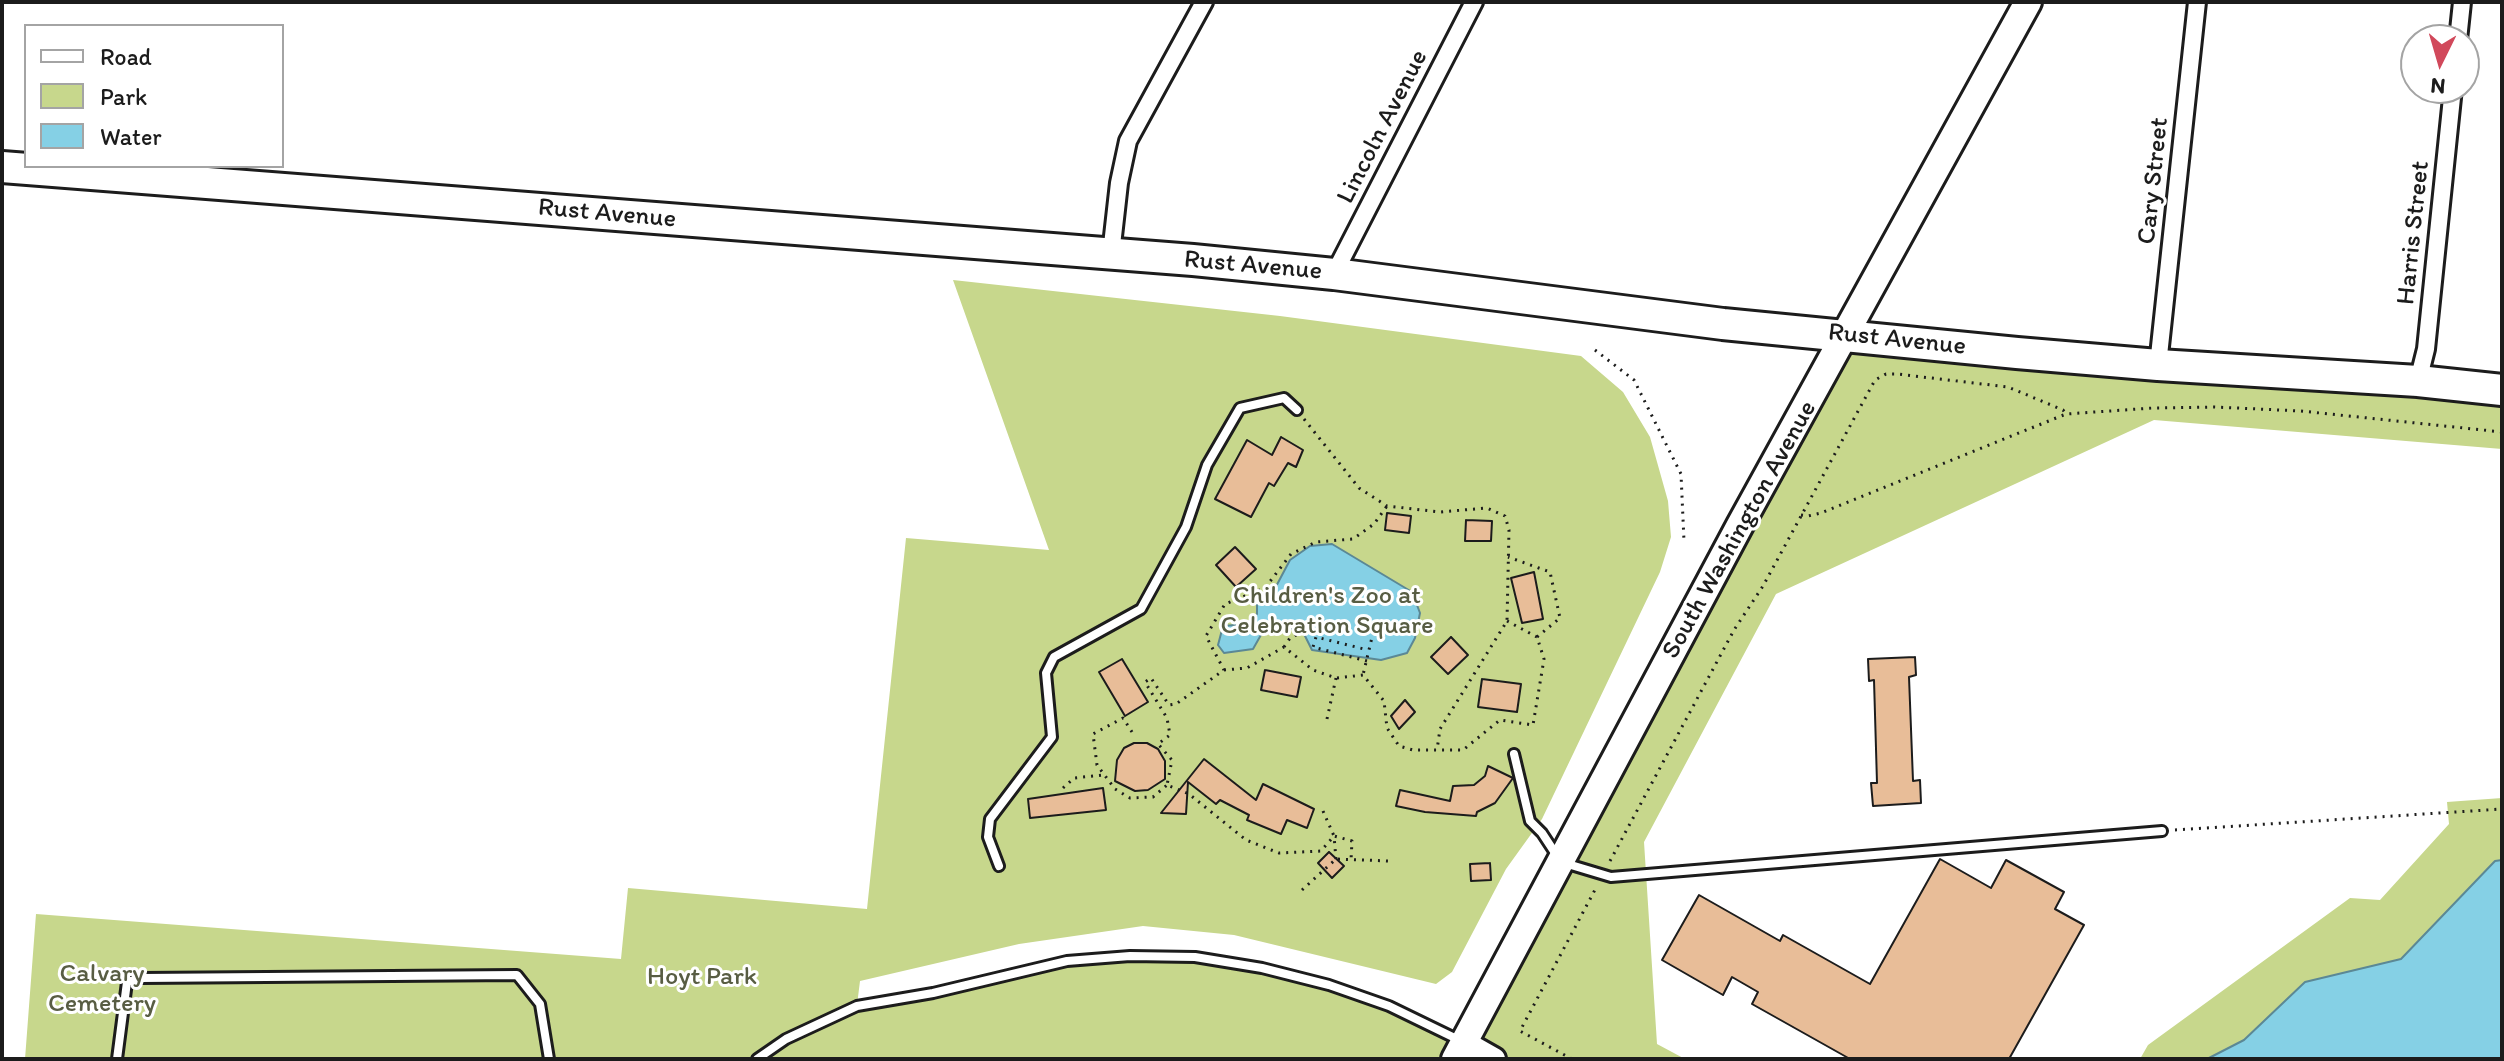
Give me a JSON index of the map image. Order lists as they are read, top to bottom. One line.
{"streets":{"highway":["Rust Avenue"],"main road":["South Washington Avenue"],"street":["Lincoln Avenue","Cary Street","Harris Street"]},"crossings":[["Lincoln Avenue","Rust Avenue"],["Cary Street","Rust Avenue"],["Rust Avenue","Harris Street"],["Rust Avenue","South Washington Avenue"]],"parks":["Children's Zoo at Celebration Square","Calvary Cemetery","Hoyt Park"],"legend":["Road","Park","Water"],"north":"bottom"}
